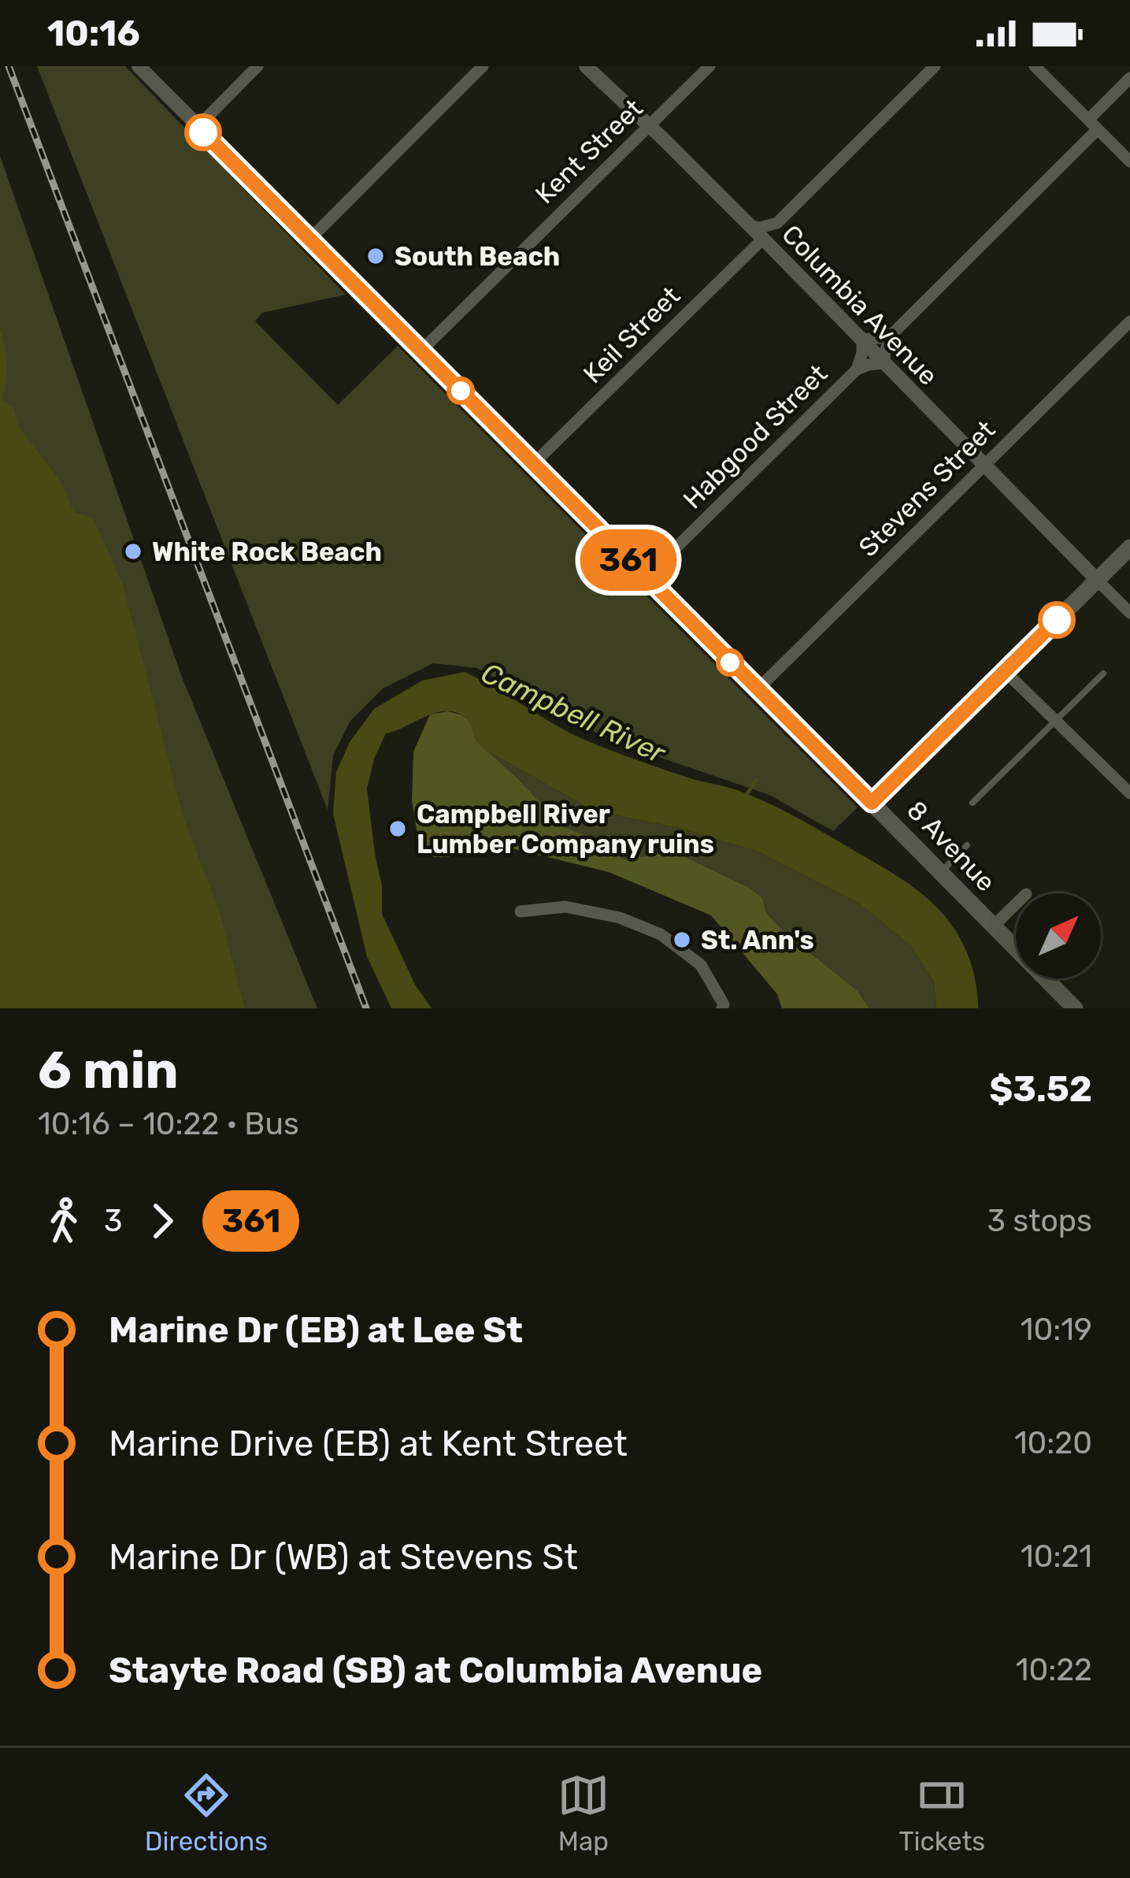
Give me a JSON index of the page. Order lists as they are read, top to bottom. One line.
{"streets":{"main road":["8 Avenue"],"street":["Kent Street","Columbia Avenue","Keil Street","Habgood Street","Stevens Street"]},"crossings":[["Kent Street","Columbia Avenue"],["Columbia Avenue","Keil Street"],["Columbia Avenue","Habgood Street"],["Columbia Avenue","Stevens Street"]],"water":["Campbell River"],"places":["South Beach","White Rock Beach","Campbell River Lumber Company ruins","St. Ann's"],"lines":["bus line 361"],"north":"top right","page":{"status":"10:16","on_map":"361","heading":["6 min","10:16 – 10:22 · Bus","$3.52"],"legs":["3","361","3 stops"],"list":[{"name":"Marine Dr (EB) at Lee St","value":"10:19"},{"name":"Marine Drive (EB) at Kent Street","value":"10:20"},{"name":"Marine Dr (WB) at Stevens St","value":"10:21"},{"name":"Stayte Road (SB) at Columbia Avenue","value":"10:22"}],"tabs":["Directions","Map","Tickets"]}}
